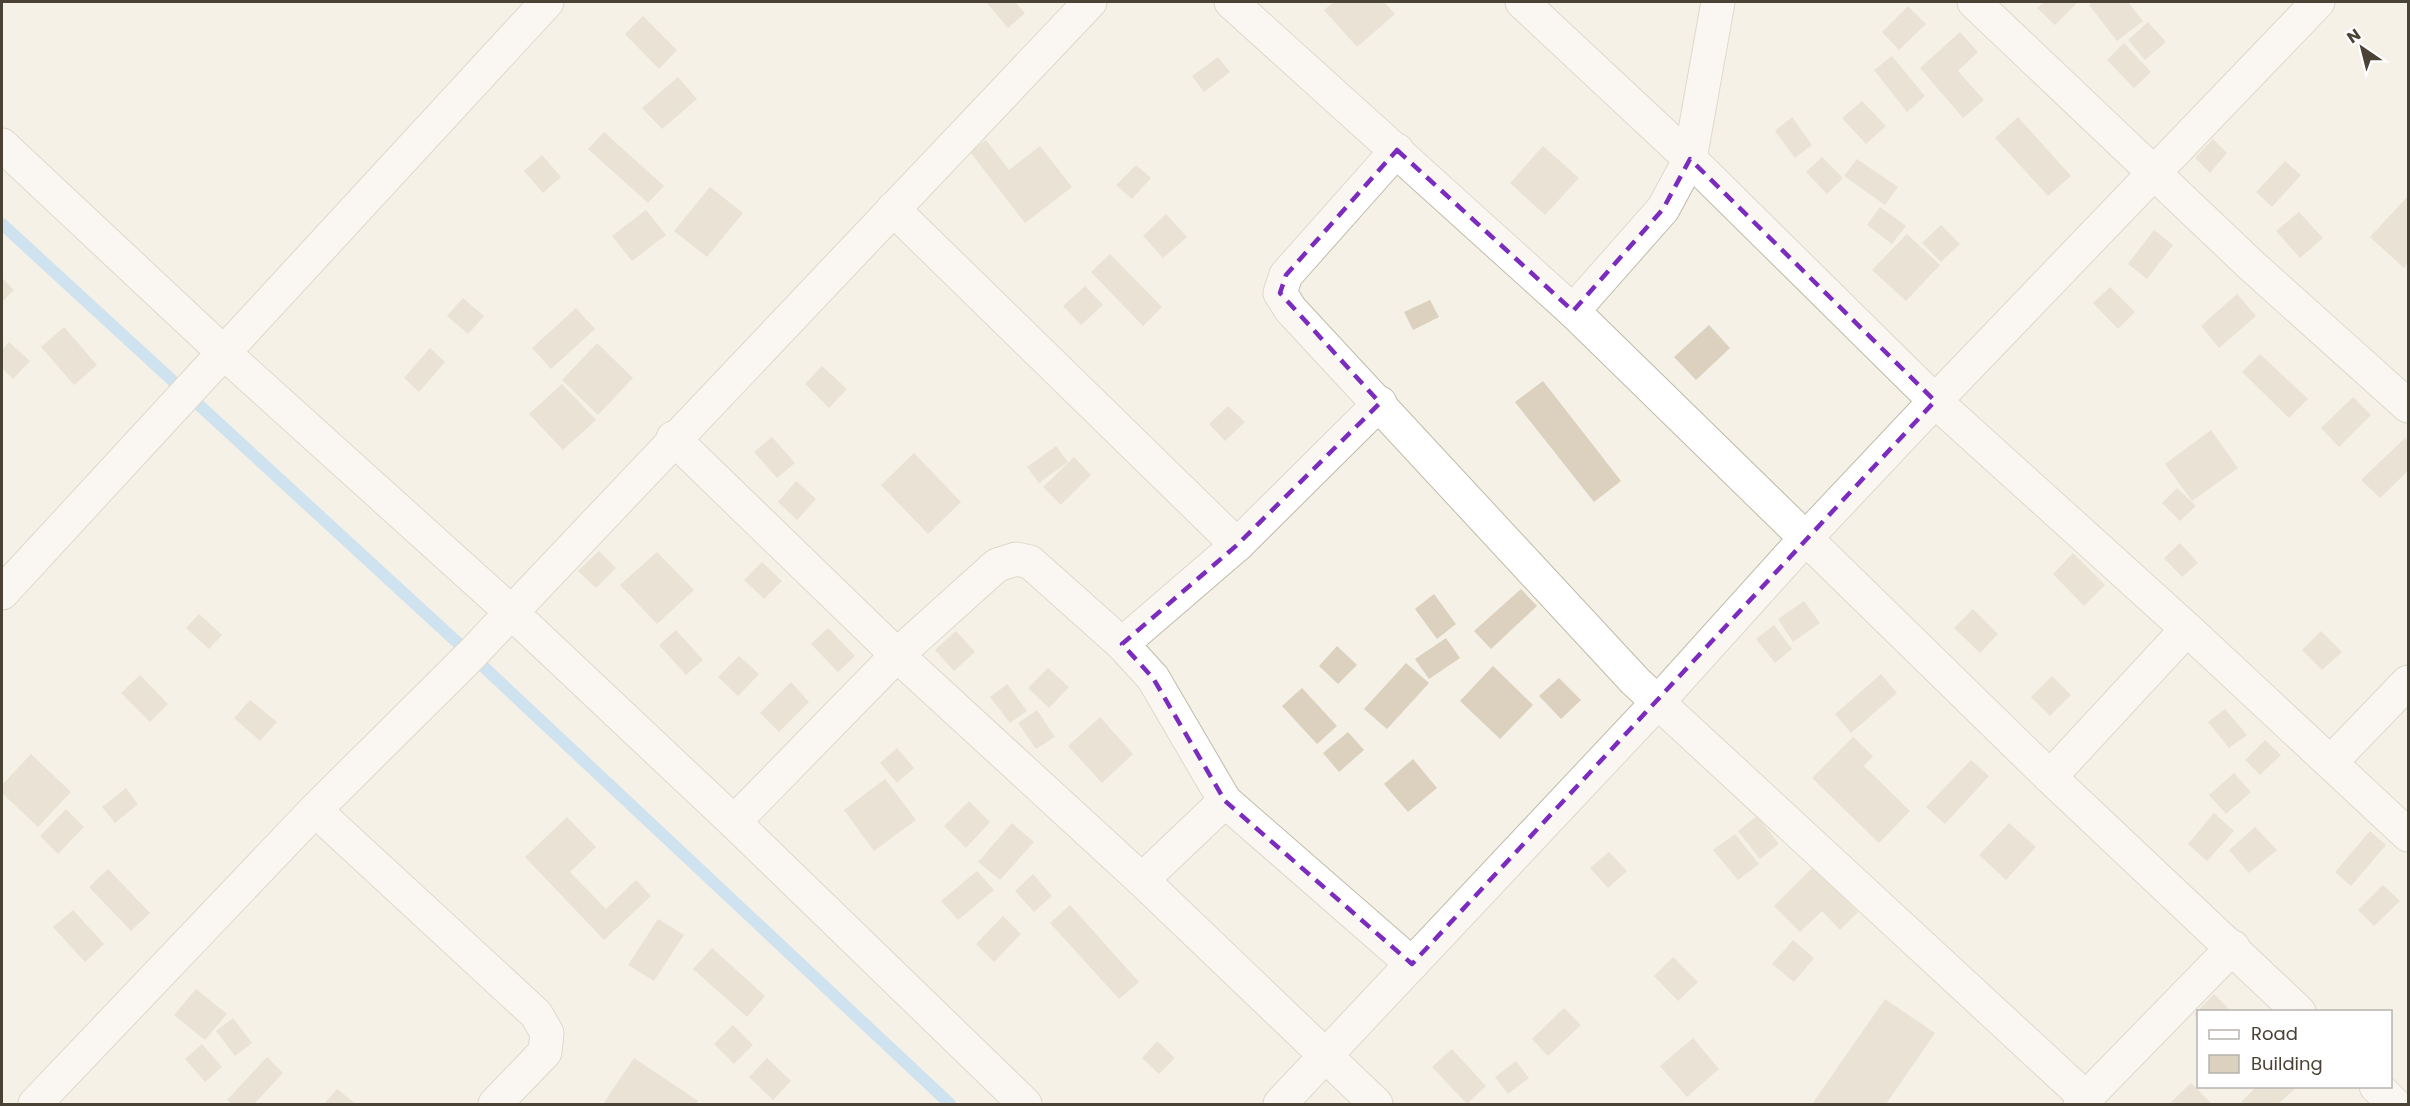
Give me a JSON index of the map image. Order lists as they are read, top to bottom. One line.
{"legend":["Road","Building"],"north":"top left"}
